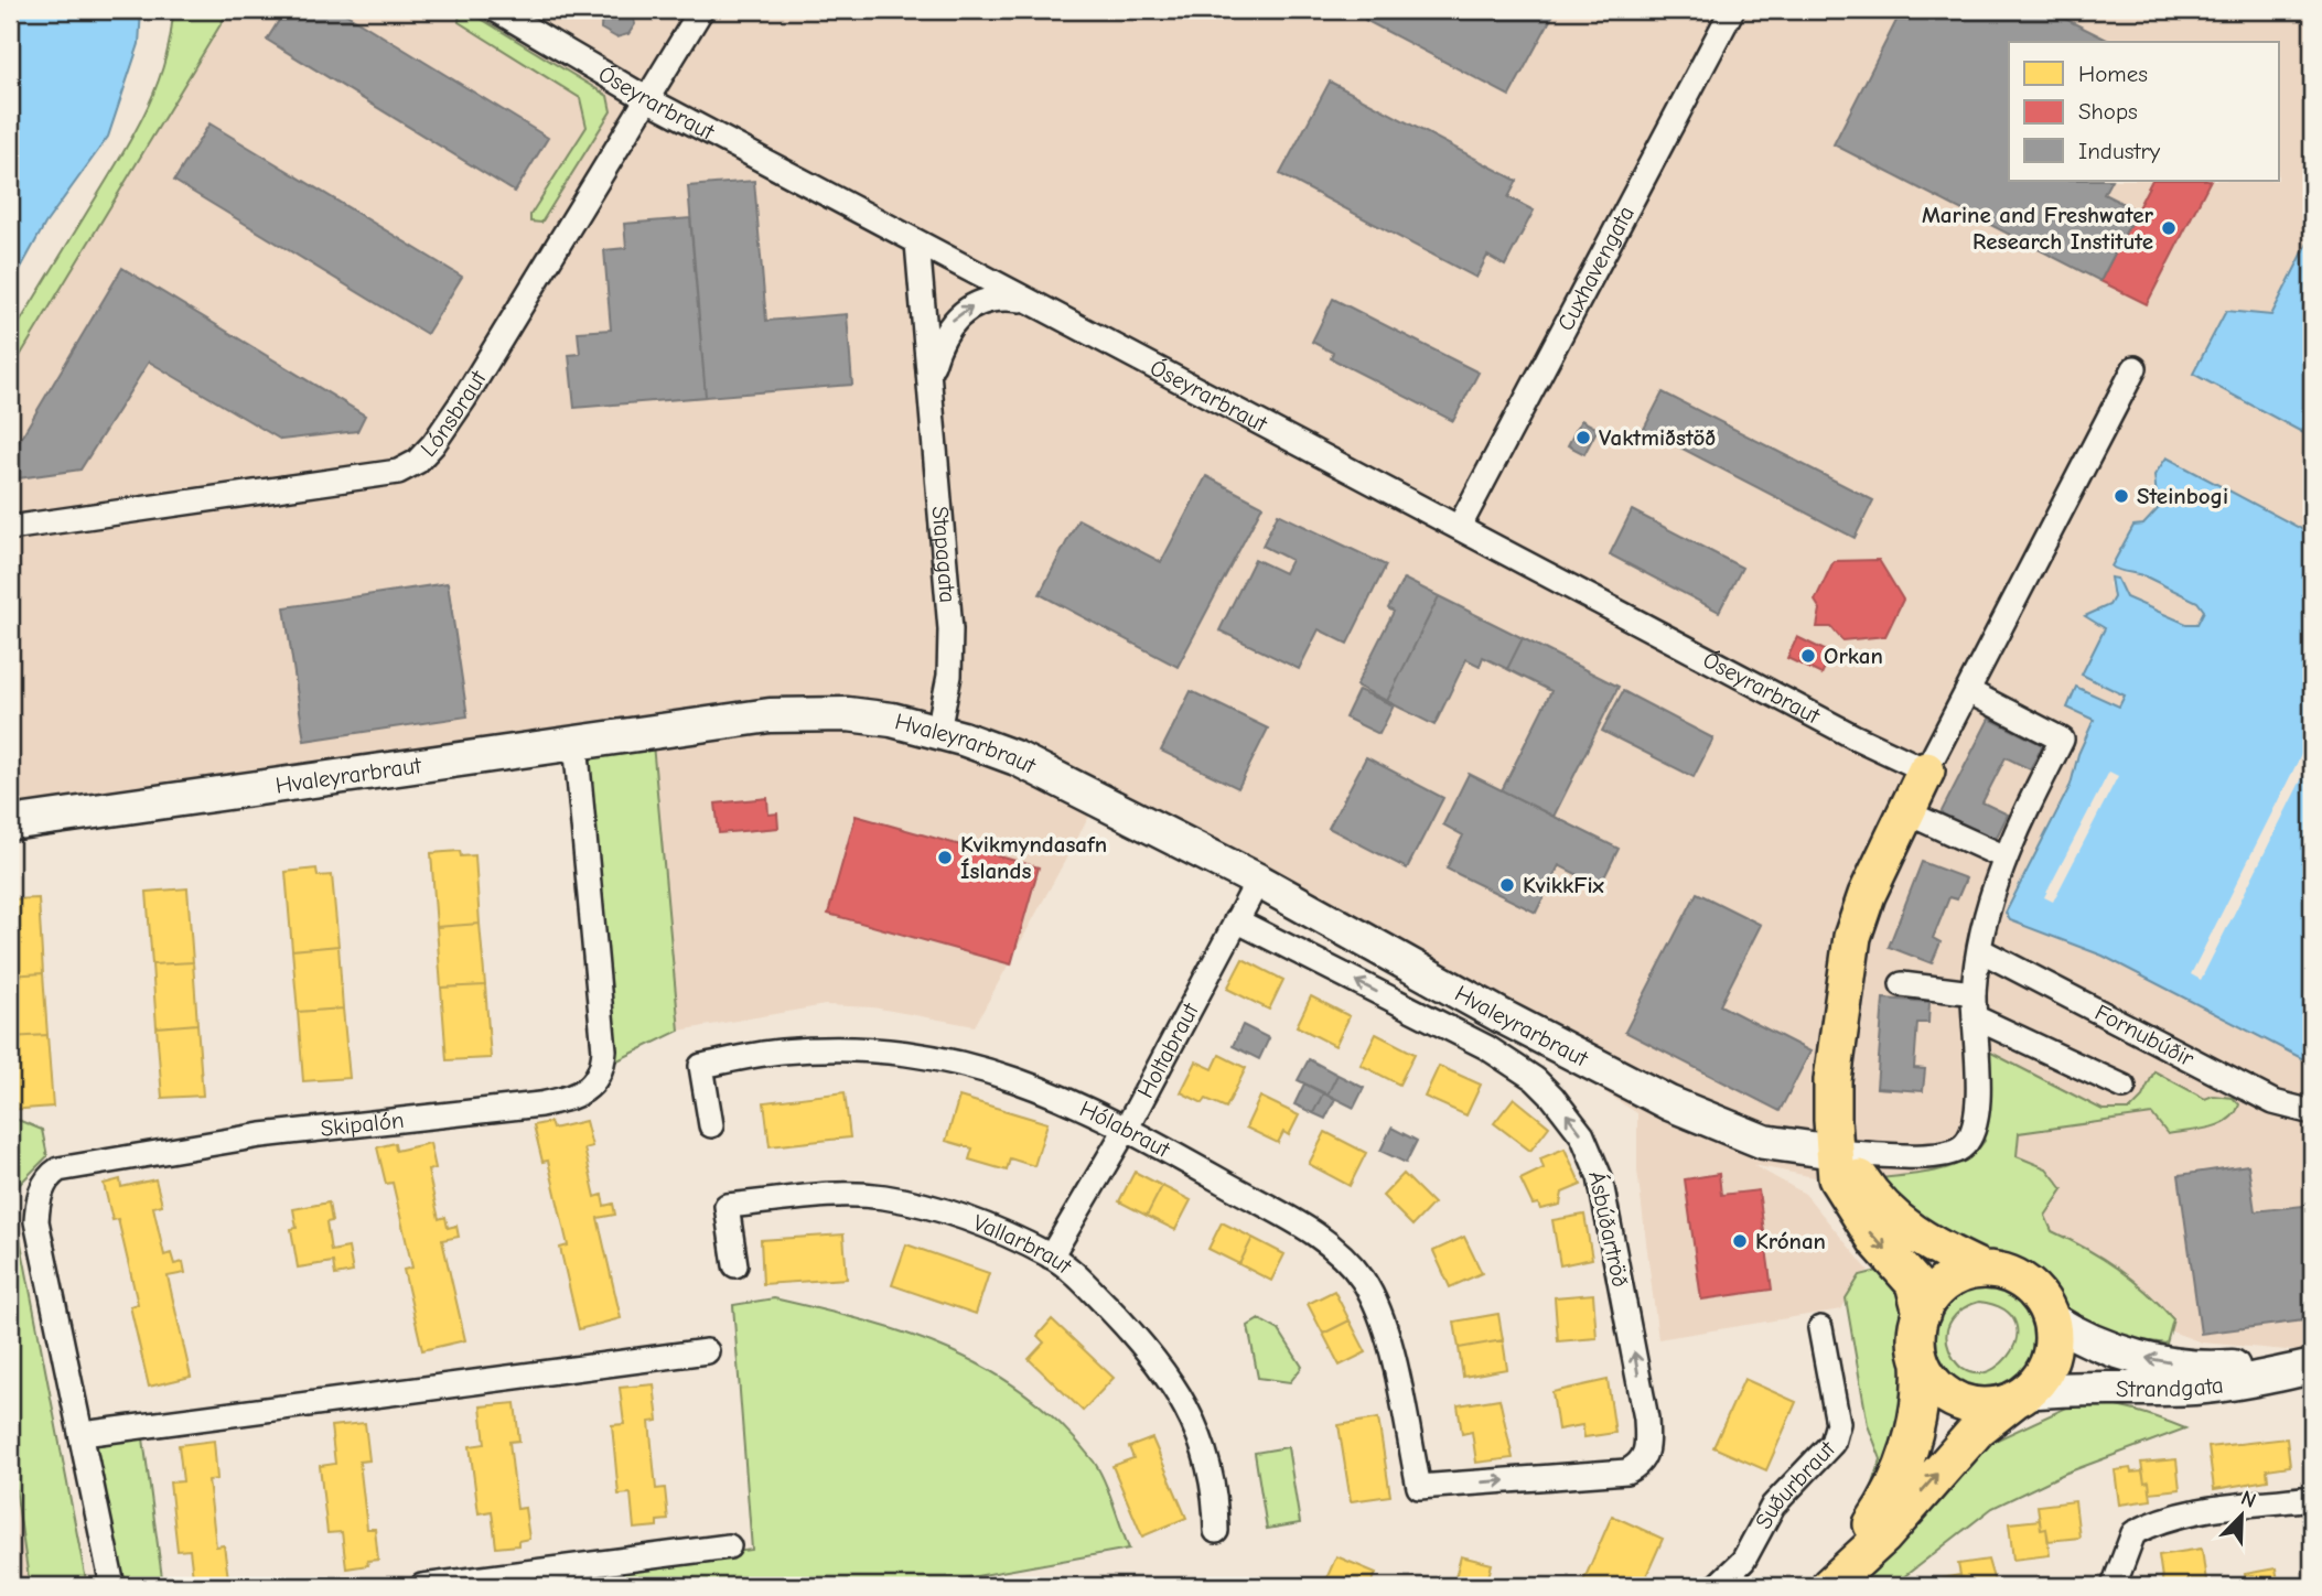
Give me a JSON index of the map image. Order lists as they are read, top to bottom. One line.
{"streets":{"street":["Óseyrarbraut","Cuxhavengata","Lónsbraut","Stapagata","Hvaleyrarbraut","Fornubúðir","Holtabraut","Skipalón","Hólabraut","Ásbúðartröð","Vallarbraut","Strandgata","Suðurbraut"]},"crossings":[["Óseyrarbraut","Cuxhavengata"],["Óseyrarbraut","Lónsbraut"],["Óseyrarbraut","Stapagata"],["Stapagata","Hvaleyrarbraut"],["Hvaleyrarbraut","Holtabraut"],["Hvaleyrarbraut","Skipalón"],["Holtabraut","Hólabraut"],["Holtabraut","Ásbúðartröð"],["Holtabraut","Vallarbraut"],["Hólabraut","Ásbúðartröð"]],"places":["Marine and Freshwater Research Institute","Vaktmiðstöð","Steinbogi","Orkan","Kvikmyndasafn Íslands","KvikkFix","Krónan"],"legend":["Homes","Shops","Industry"],"north":"top right"}
